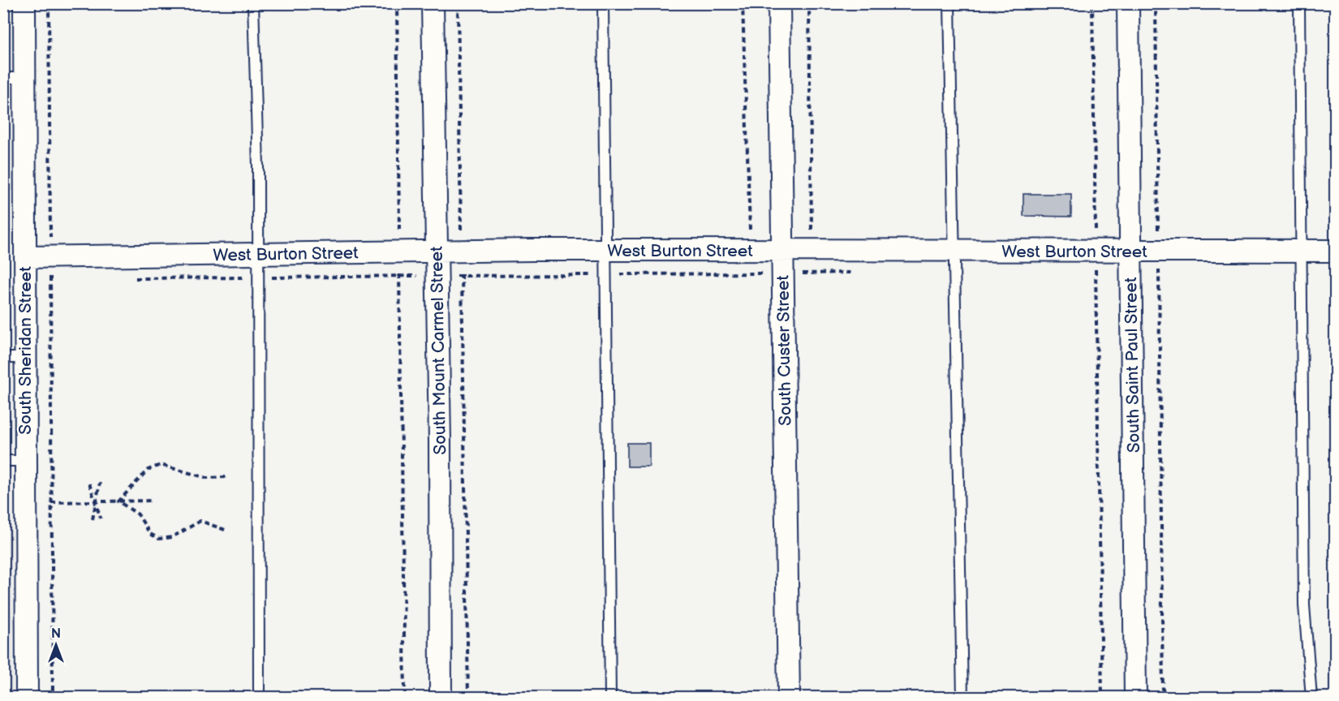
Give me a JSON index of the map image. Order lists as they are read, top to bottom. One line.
{"streets":{"street":["West Burton Street","South Sheridan Street","South Mount Carmel Street","South Custer Street","South Saint Paul Street"]},"crossings":[["West Burton Street","South Sheridan Street"],["West Burton Street","South Mount Carmel Street"],["West Burton Street","South Custer Street"],["West Burton Street","South Saint Paul Street"]],"north":"top"}
